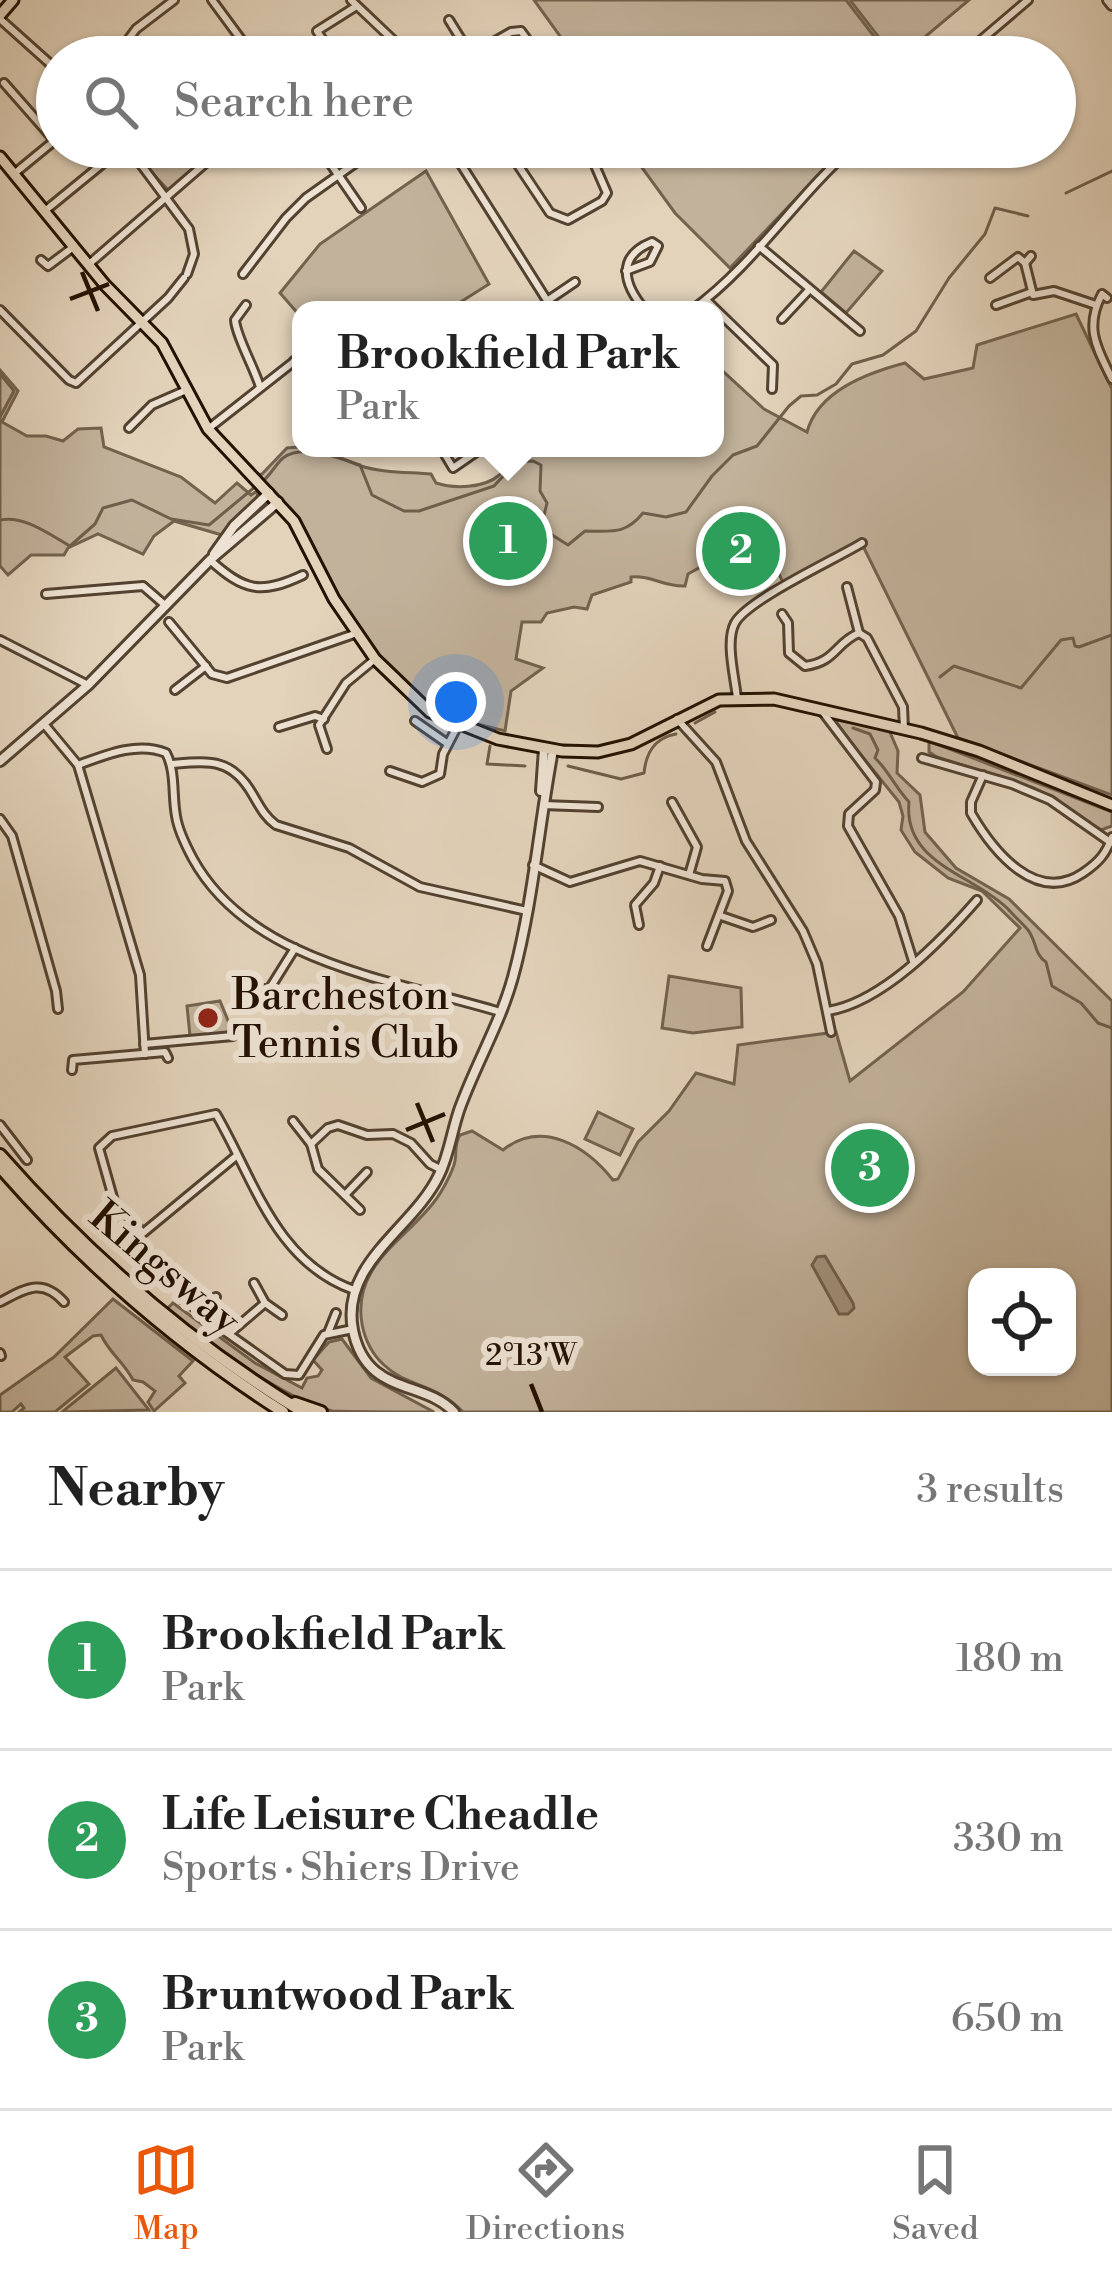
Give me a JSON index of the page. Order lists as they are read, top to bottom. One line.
{"streets":{"highway":["Kingsway"]},"places":["Barcheston Tennis Club"],"page":{"search":"Search here","popup":["Brookfield Park","Park"],"pins":["1","2","3"],"heading":["Nearby","3 results"],"list":[{"mark":"1","name":"Brookfield Park","note":"Park","value":"180 m"},{"mark":"2","name":"Life Leisure Cheadle","note":"Sports · Shiers Drive","value":"330 m"},{"mark":"3","name":"Bruntwood Park","note":"Park","value":"650 m"}],"nav":["Map","Directions","Saved"]},"coordinates":["2°13'W"]}
